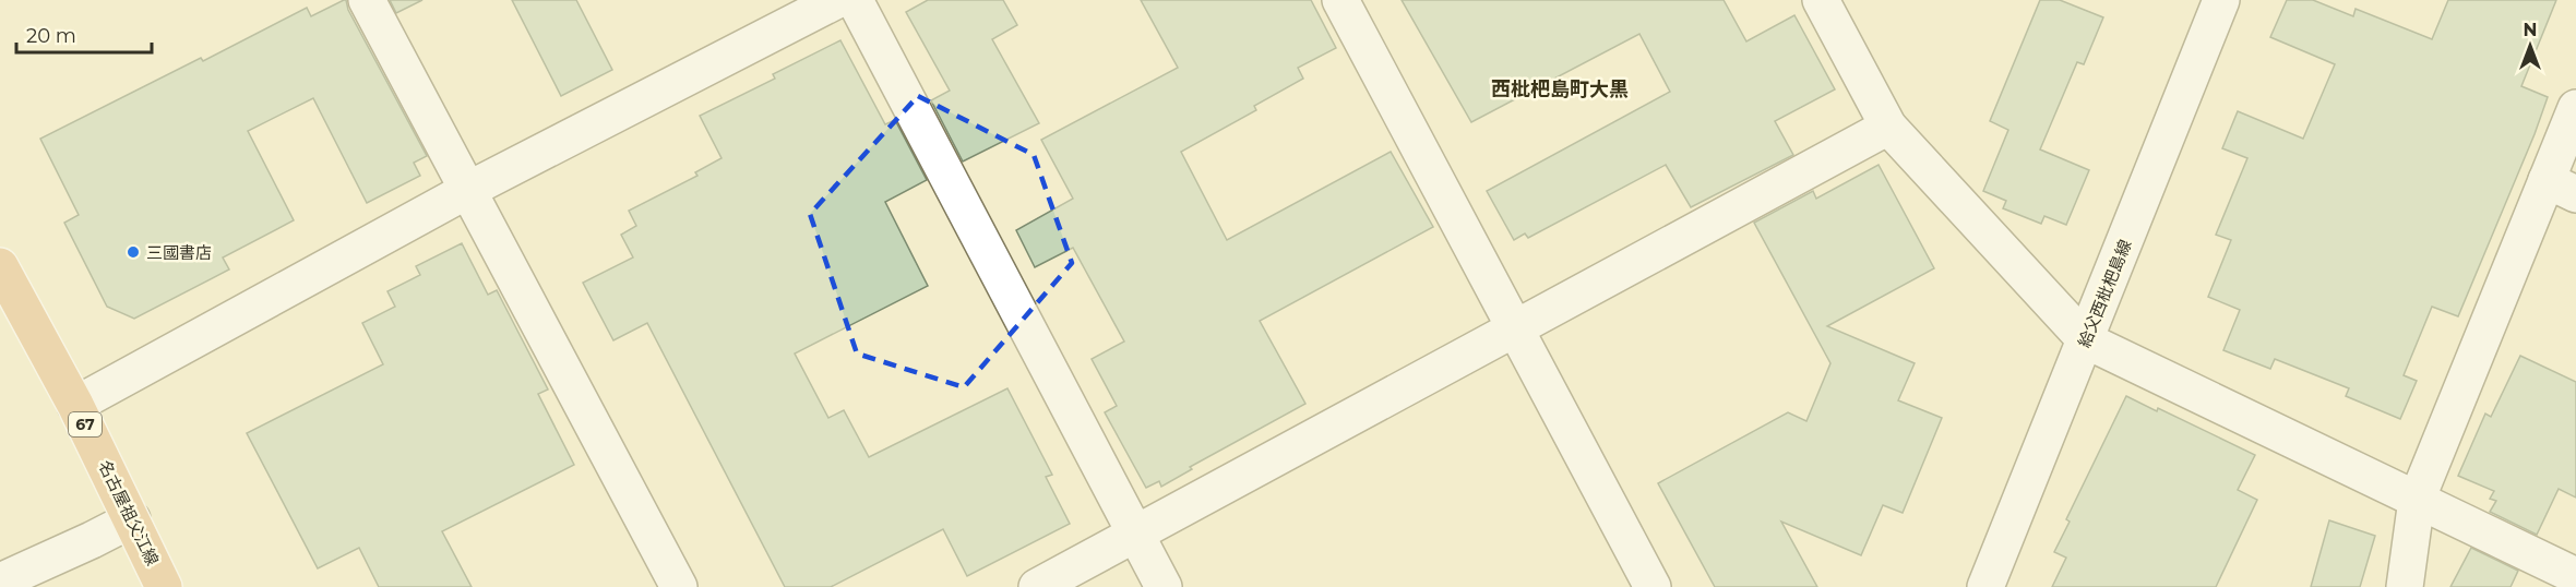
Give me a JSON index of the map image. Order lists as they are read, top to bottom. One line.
{"streets":{"main road":["67","名古屋祖父江線"],"street":["給父西枇杷島線"]},"districts":["西枇杷島町大黒"],"places":["三國書店"],"scale_bar":"20 m","north":"top"}
